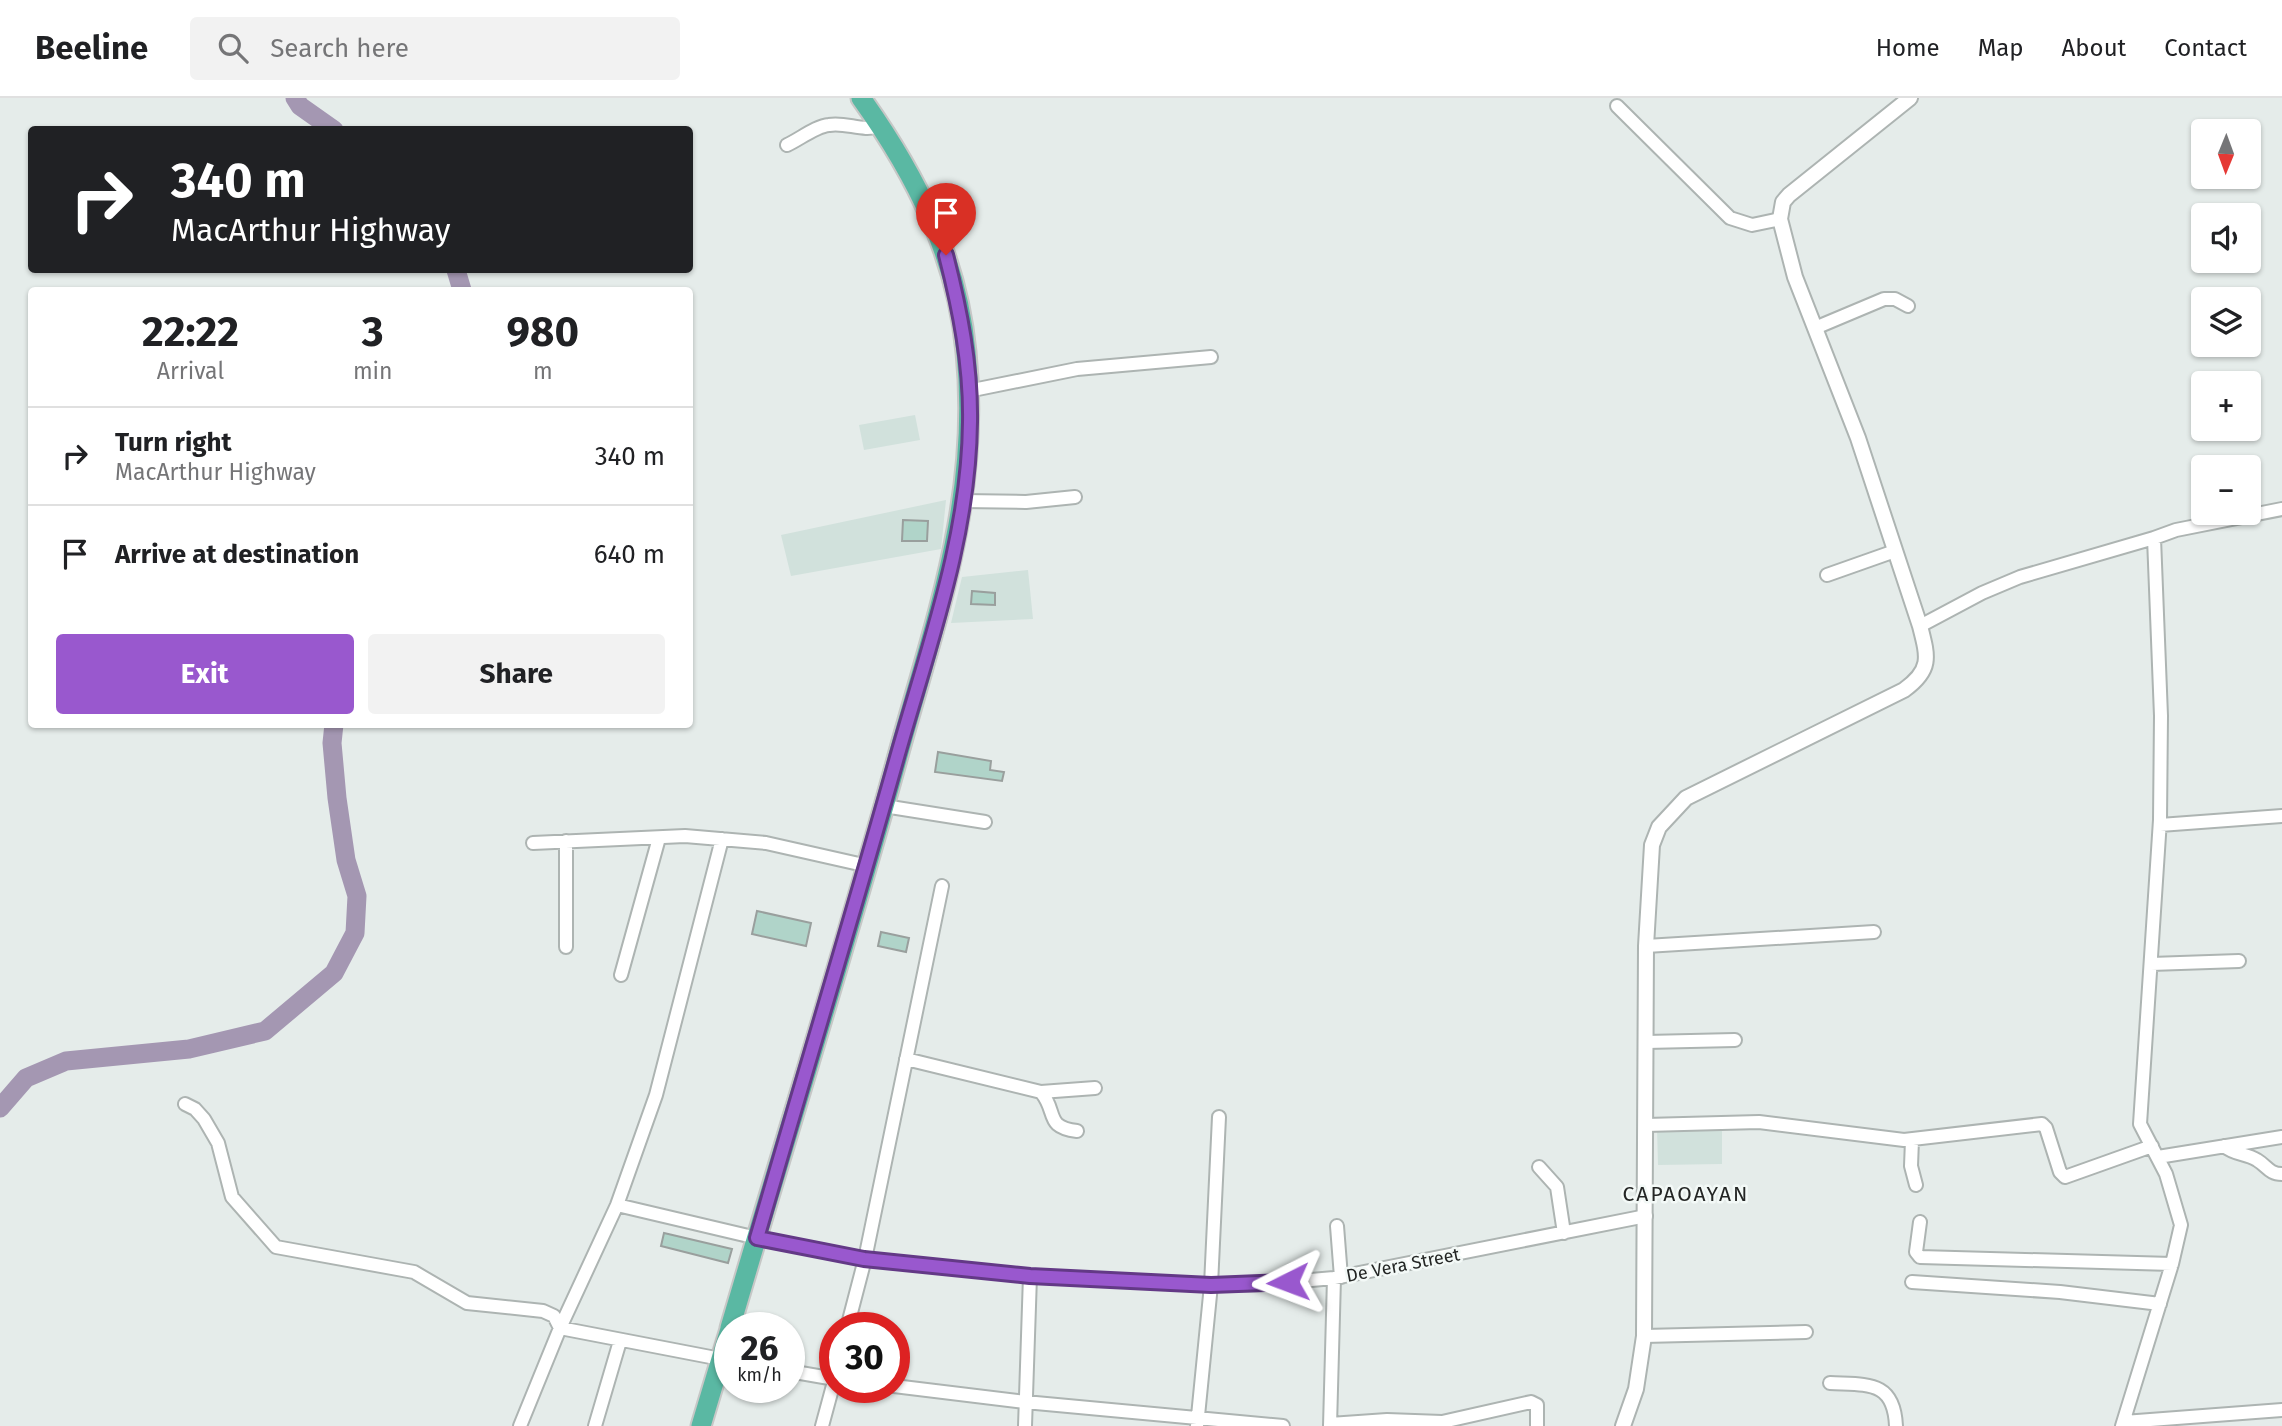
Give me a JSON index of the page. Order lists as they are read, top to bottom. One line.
{"streets":{"street":["De Vera Street"]},"districts":["CAPAOAYAN"],"north":"bottom","page":{"header":"Beeline","search":"Search here","nav":["Home","Map","About","Contact"],"map_buttons":["+","−"],"turn":["340 m","MacArthur Highway"],"eta":["22:22","Arrival","3","min","980","m"],"list":[{"name":"Turn right","note":"MacArthur Highway","value":"340 m"},{"name":"Arrive at destination","value":"640 m"}],"buttons":["Exit","Share"],"speed":"26 km/h","limit":"30"}}
